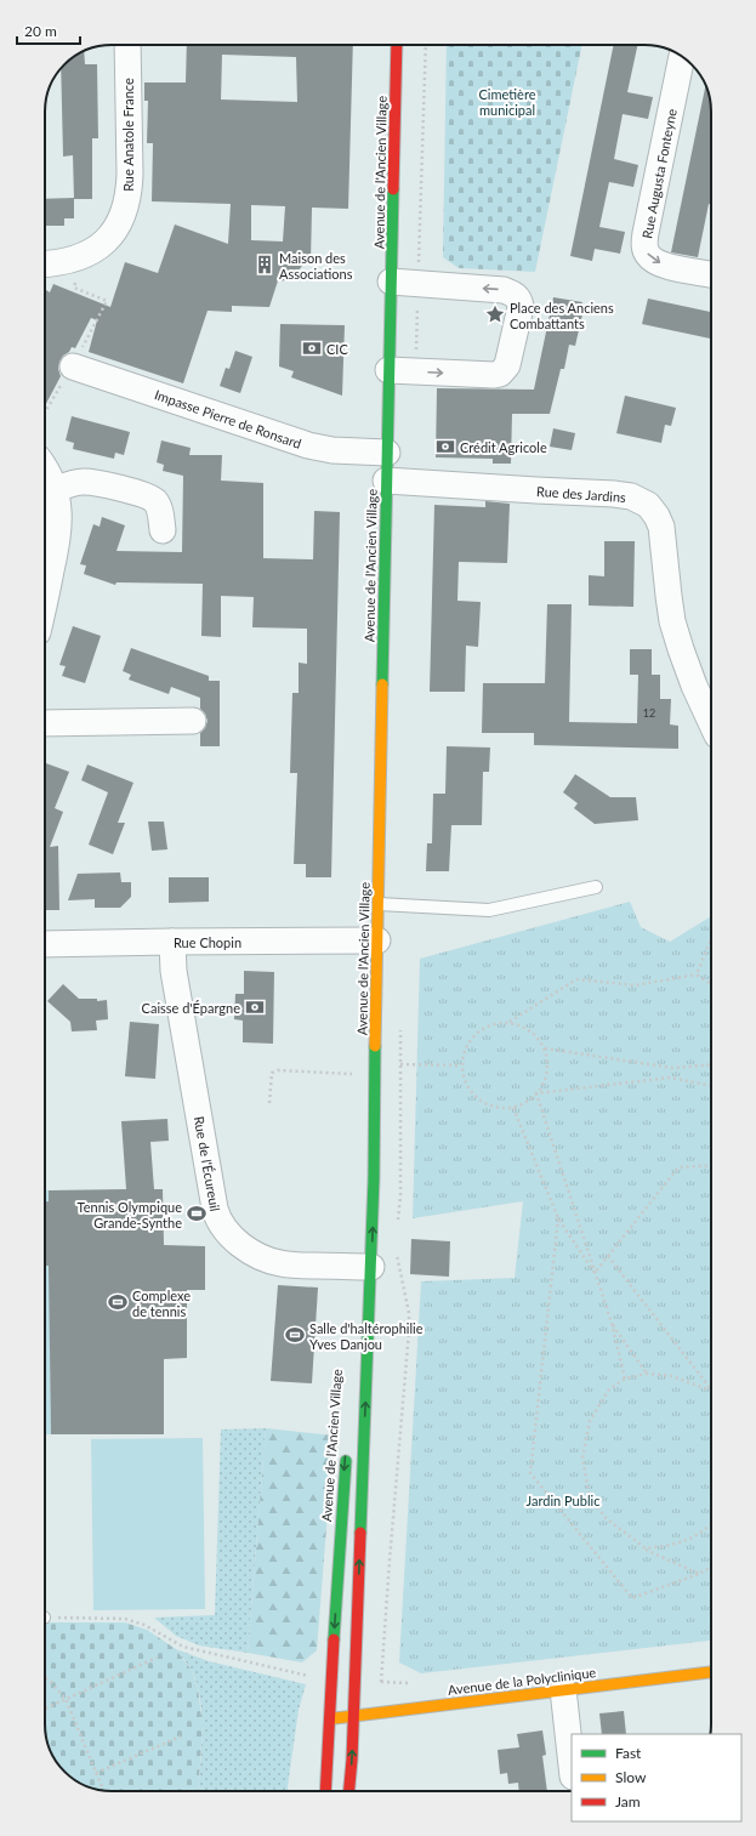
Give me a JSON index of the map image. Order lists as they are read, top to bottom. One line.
{"streets":{"street":["Rue Anatole France","Avenue de l'Ancien Village","Rue Augusta Fonteyne","Impasse Pierre de Ronsard","Rue des Jardins","Rue Chopin","Rue de l'Écureuil","Avenue de la Polyclinique"]},"crossings":[["Avenue de l'Ancien Village","Impasse Pierre de Ronsard"],["Avenue de l'Ancien Village","Rue des Jardins"],["Avenue de l'Ancien Village","Rue Chopin"],["Avenue de l'Ancien Village","Rue de l'Écureuil"],["Avenue de l'Ancien Village","Avenue de la Polyclinique"],["Rue Chopin","Rue de l'Écureuil"]],"one_way":["Rue Augusta Fonteyne"],"parks":["Cimetière municipal","Jardin Public"],"places":{"building":["Maison des Associations"],"place":["Place des Anciens Combattants"],"bank":["CIC","Crédit Agricole","Caisse d'Épargne"],"sports":["Tennis Olympique Grande-Synthe","Complexe de tennis","Salle d'haltérophilie Yves Danjou"]},"house_numbers":["12"],"legend":["Fast","Slow","Jam"],"scale_bar":"20 m"}
